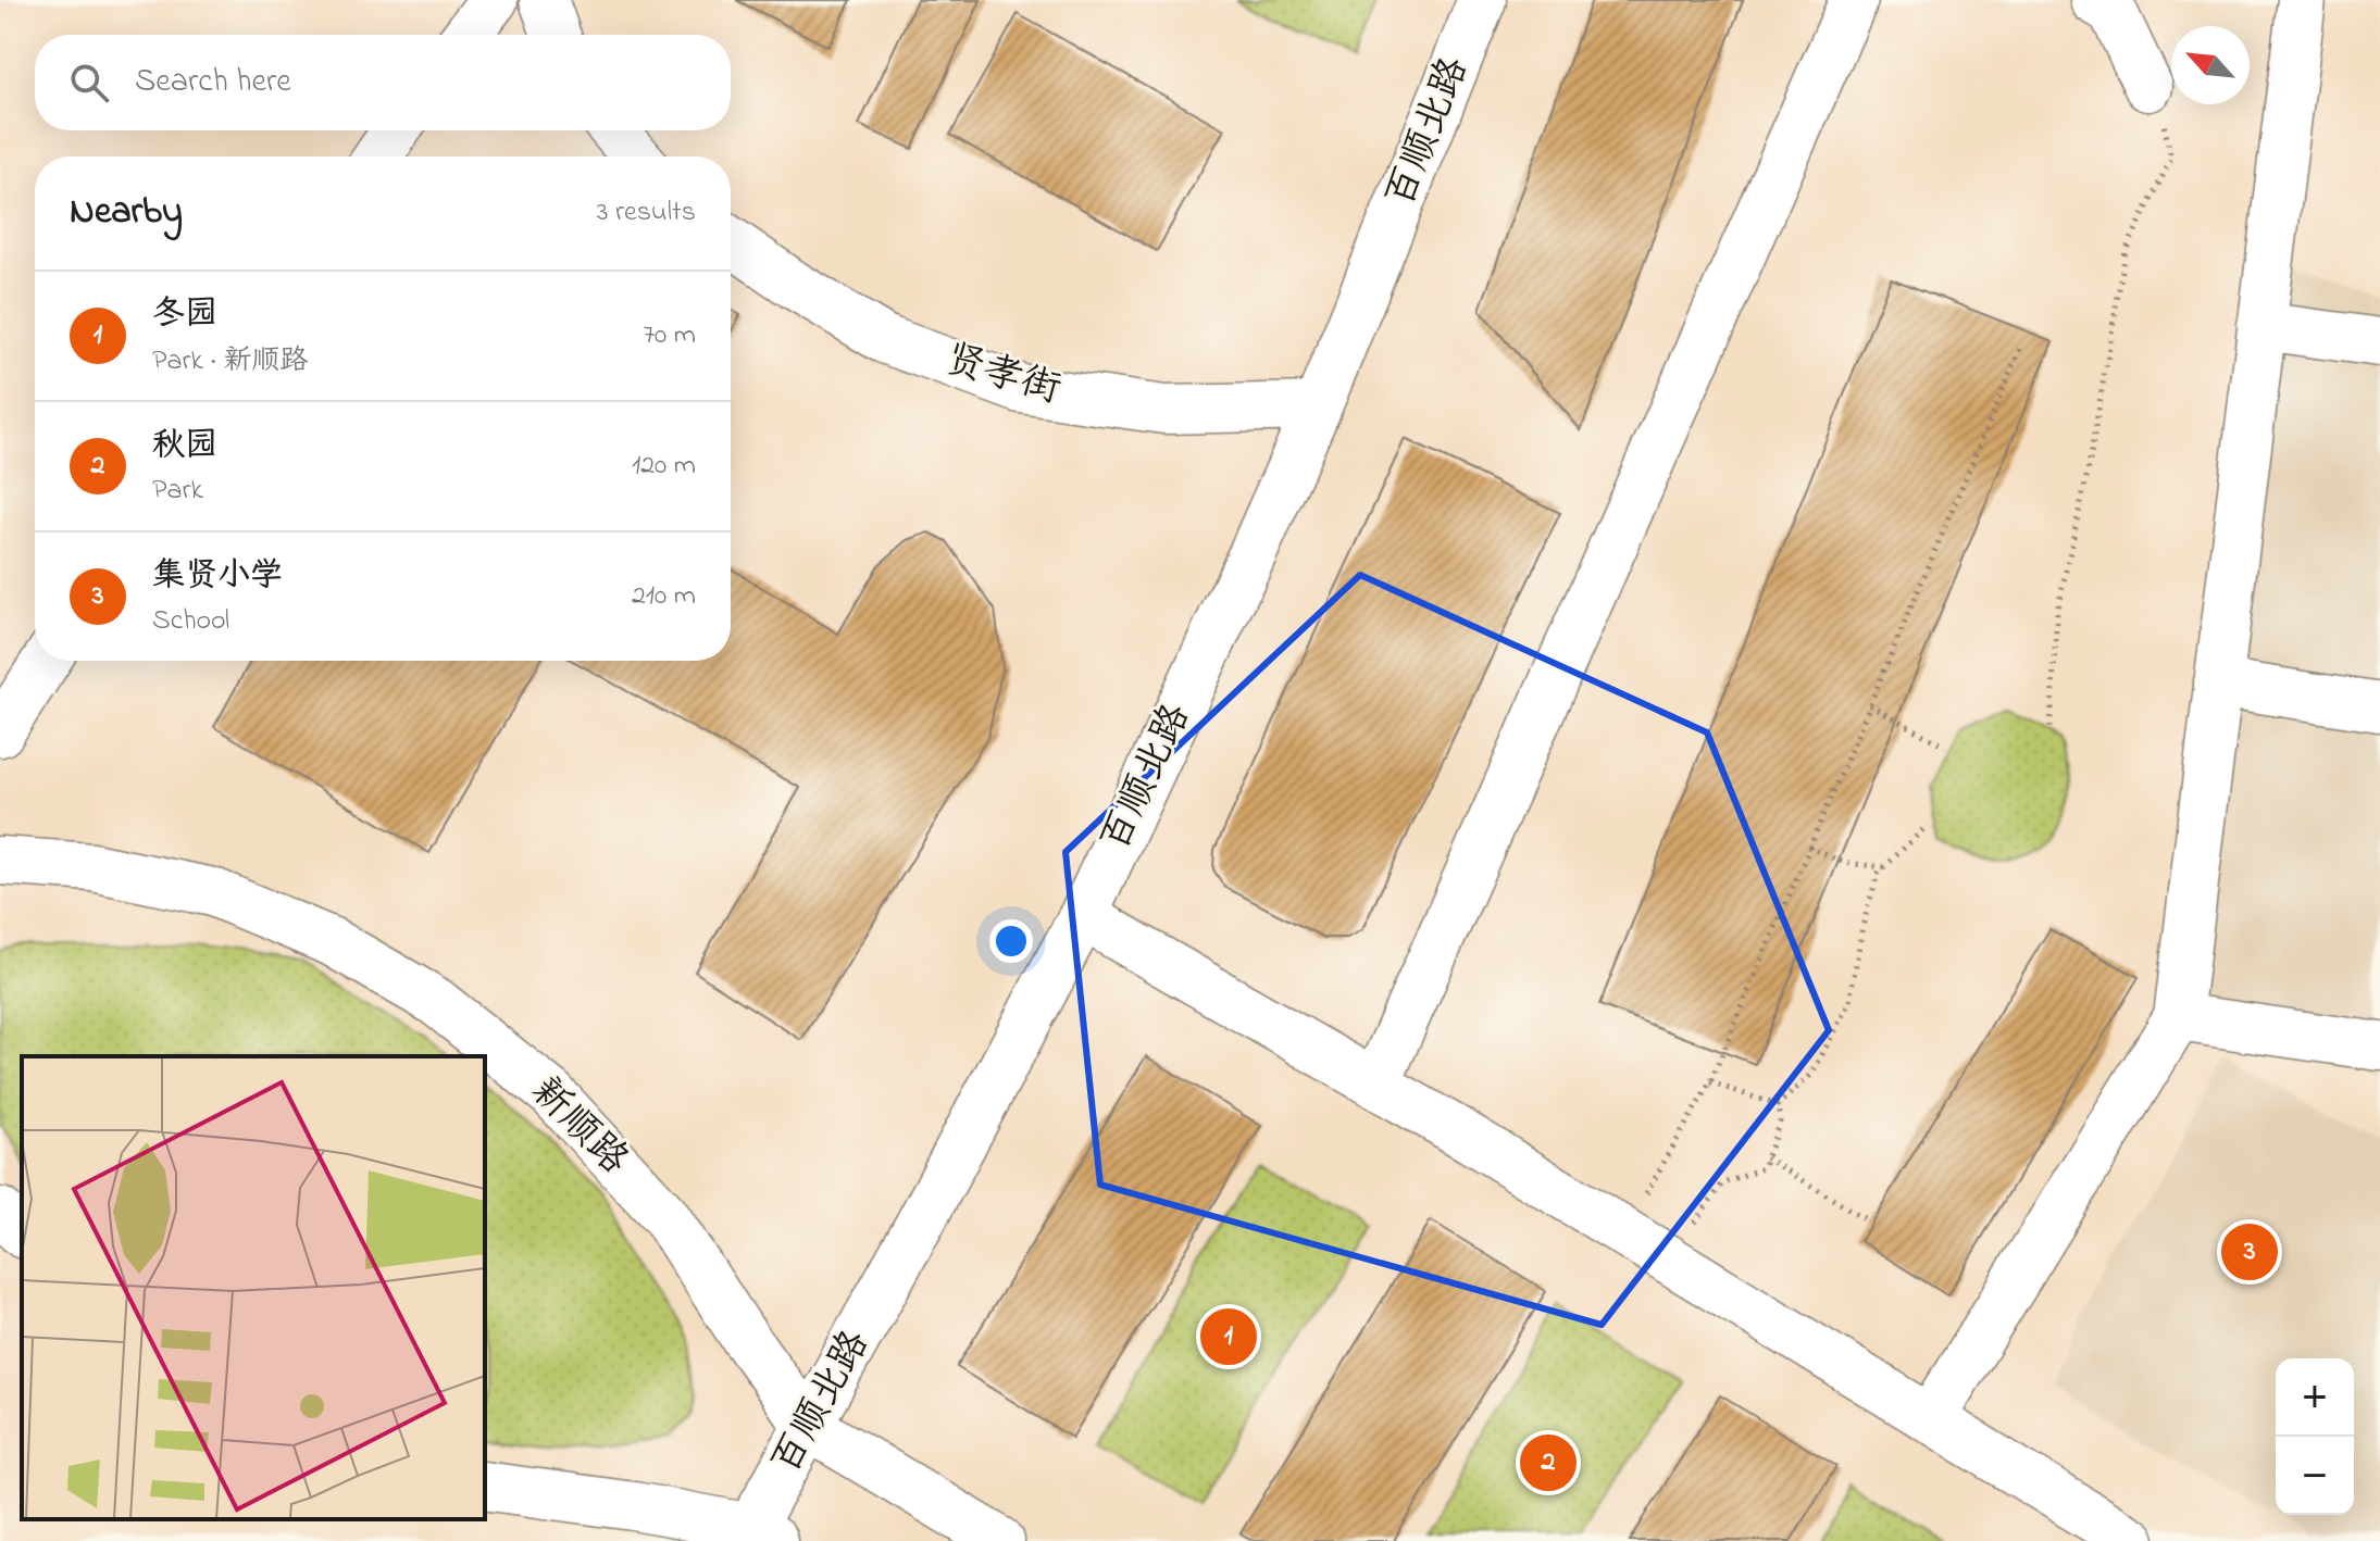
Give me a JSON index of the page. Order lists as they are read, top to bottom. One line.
{"streets":{"street":["百顺北路","贤孝街","新顺路"]},"crossings":[["百顺北路","贤孝街"],["百顺北路","新顺路"]],"north":"top left","page":{"search":"Search here","heading":["Nearby","3 results"],"list":[{"mark":"1","name":"冬园","note":"Park · 新顺路","value":"70 m"},{"mark":"2","name":"秋园","note":"Park","value":"120 m"},{"mark":"3","name":"集贤小学","note":"School","value":"210 m"}],"pins":["3","1","2"],"map_buttons":["+","−"]}}
